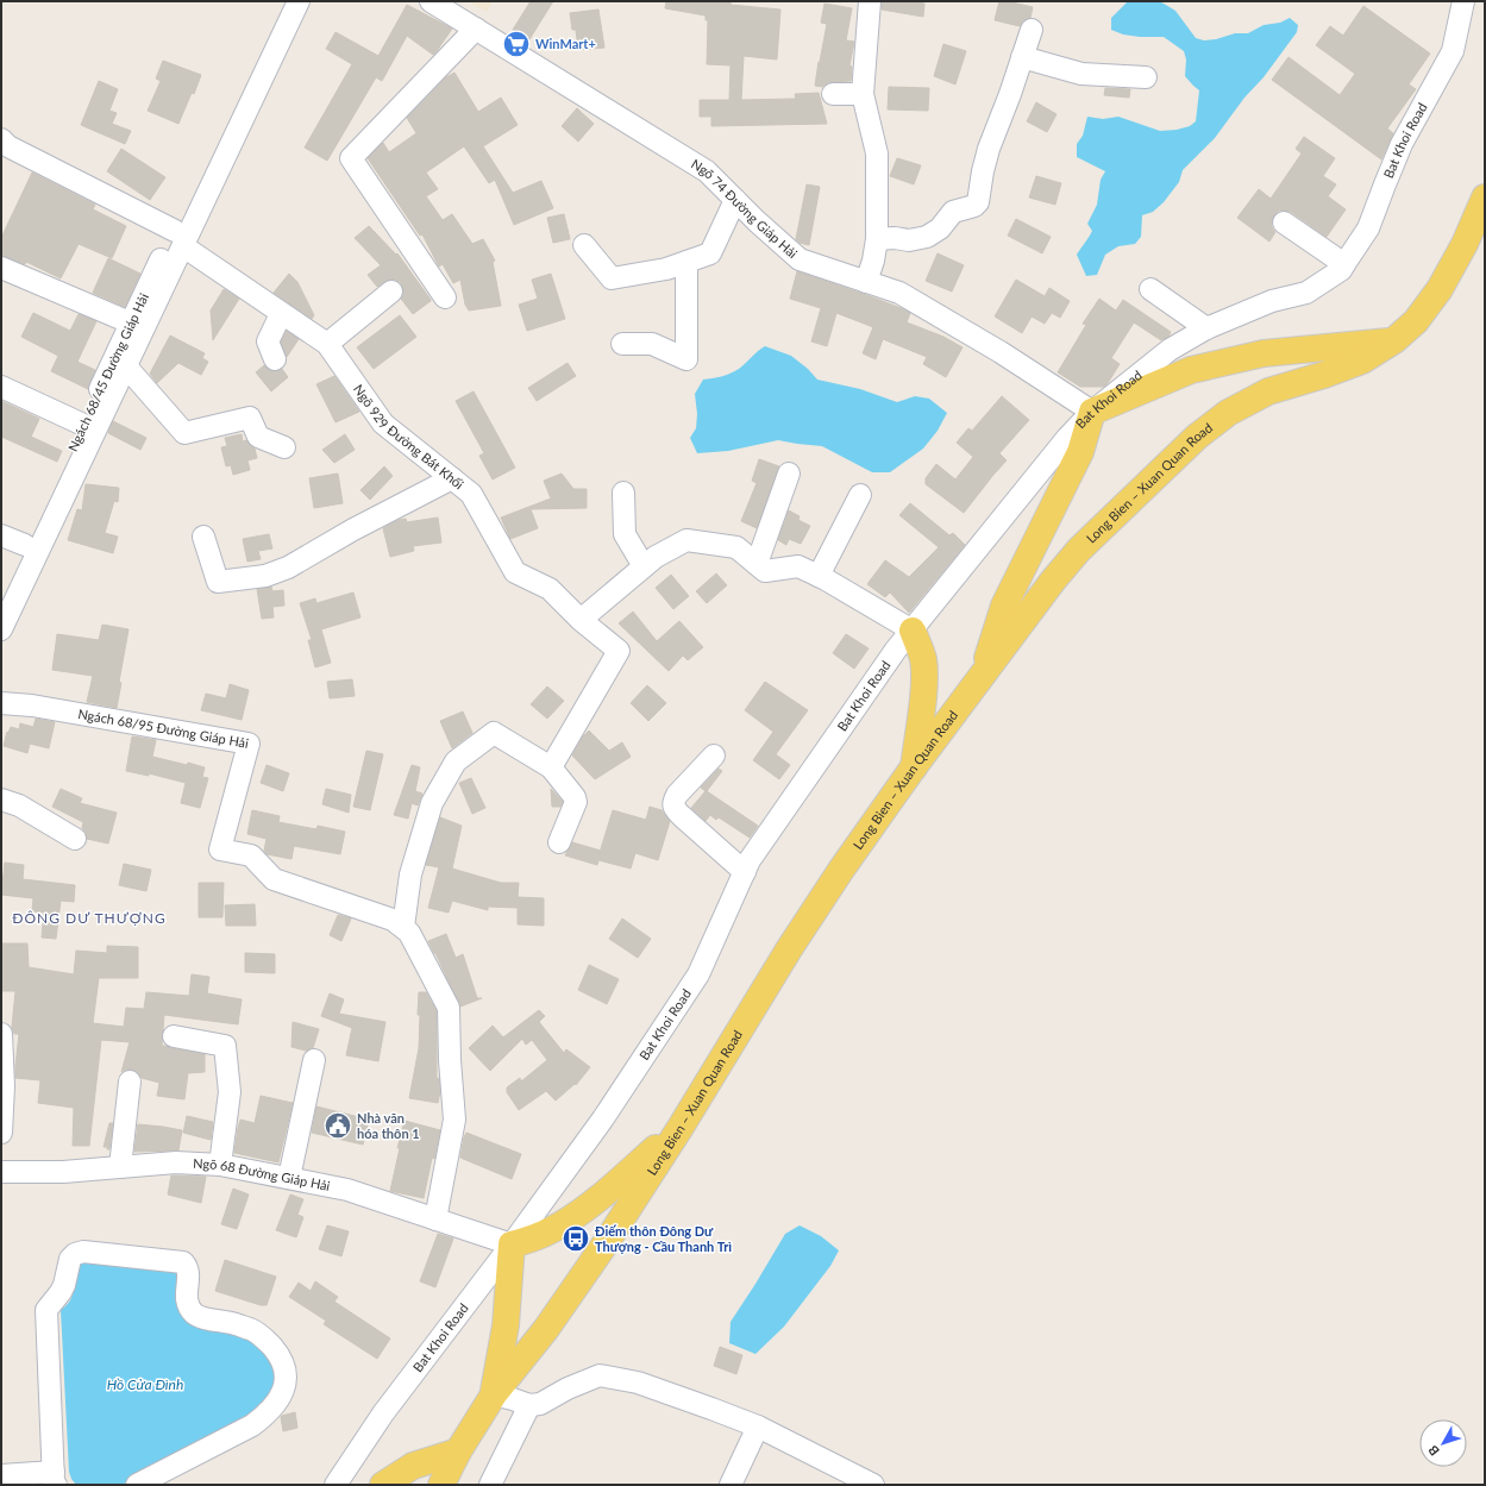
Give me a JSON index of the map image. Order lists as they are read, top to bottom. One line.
{"streets":{"main road":["Long Bien – Xuan Quan Road"],"street":["Bat Khoi Road","Ngõ 74 Đường Giáp Hải","Ngách 68/45 Đường Giáp Hải","Ngõ 929 Đường Bát Khối","Ngách 68/95 Đường Giáp Hải","Ngõ 68 Đường Giáp Hải"]},"crossings":[["Bat Khoi Road","Ngõ 74 Đường Giáp Hải"],["Bat Khoi Road","Ngõ 68 Đường Giáp Hải"],["Ngách 68/45 Đường Giáp Hải","Ngõ 929 Đường Bát Khối"],["Ngách 68/95 Đường Giáp Hải","Ngõ 68 Đường Giáp Hải"]],"districts":["ĐÔNG DƯ THƯỢNG"],"water":["Hồ Cửa Đình"],"places":{"supermarket":["WinMart+"],"public building":["Nhà văn hóa thôn 1"],"bus stop":["Điếm thôn Đông Dư Thượng - Cầu Thanh Trì"]},"north":"bottom left"}
